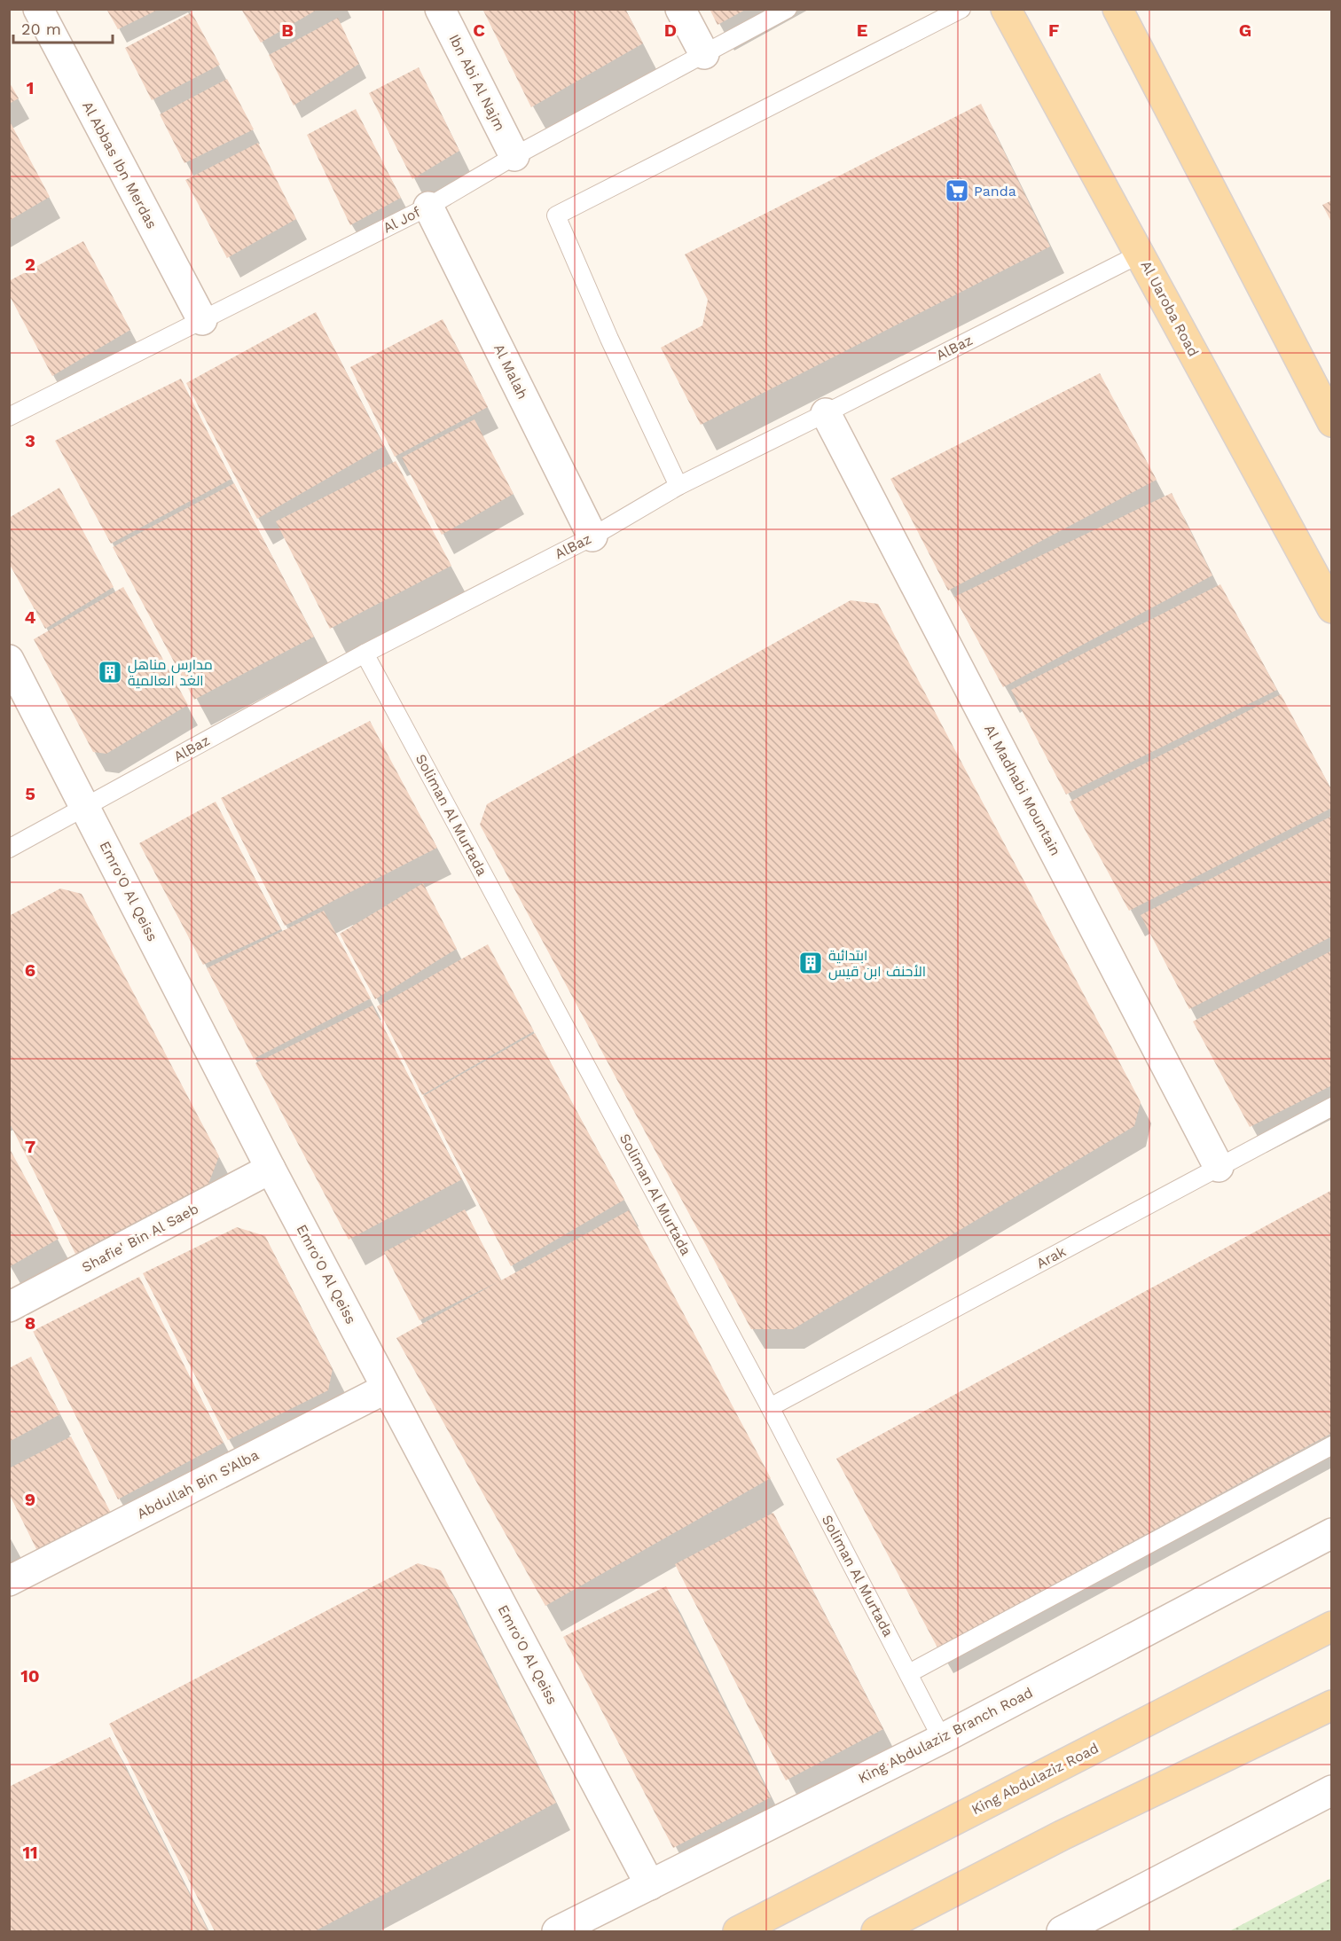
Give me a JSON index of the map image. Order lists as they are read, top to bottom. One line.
{"streets":{"main road":["Al Uaroba Road","King Abdulaziz Road"],"street":["Ibn Abi Al Najm","Al Abbas Ibn Merdas","Al Malah","Al Madhabi Mountain","Emro'O Al Qeiss","Shafie' Bin Al Saeb","Abdullah Bin S'Alba","King Abdulaziz Branch Road"],"lane":["Al Jof","AlBaz","Soliman Al Murtada","Arak"]},"crossings":[["Ibn Abi Al Najm","Al Jof"],["Al Abbas Ibn Merdas","Al Jof"],["Al Jof","Al Malah"],["Al Uaroba Road","AlBaz"],["AlBaz","Al Malah"],["AlBaz","Al Madhabi Mountain"],["AlBaz","Soliman Al Murtada"],["AlBaz","Emro'O Al Qeiss"],["Al Madhabi Mountain","Arak"],["Soliman Al Murtada","Arak"],["Soliman Al Murtada","King Abdulaziz Branch Road"],["Emro'O Al Qeiss","Shafie' Bin Al Saeb"],["Emro'O Al Qeiss","Abdullah Bin S'Alba"],["Emro'O Al Qeiss","King Abdulaziz Branch Road"]],"places":{"supermarket":["Panda"],"building":["مدارس مناهل الغد العالمية","ابتدائية الأحنف ابن قيس"]},"scale_bar":"20 m","grid":{"columns":["B","C","D","E","F","G"],"rows":["1","2","3","4","5","6","7","8","9","10","11"]}}
